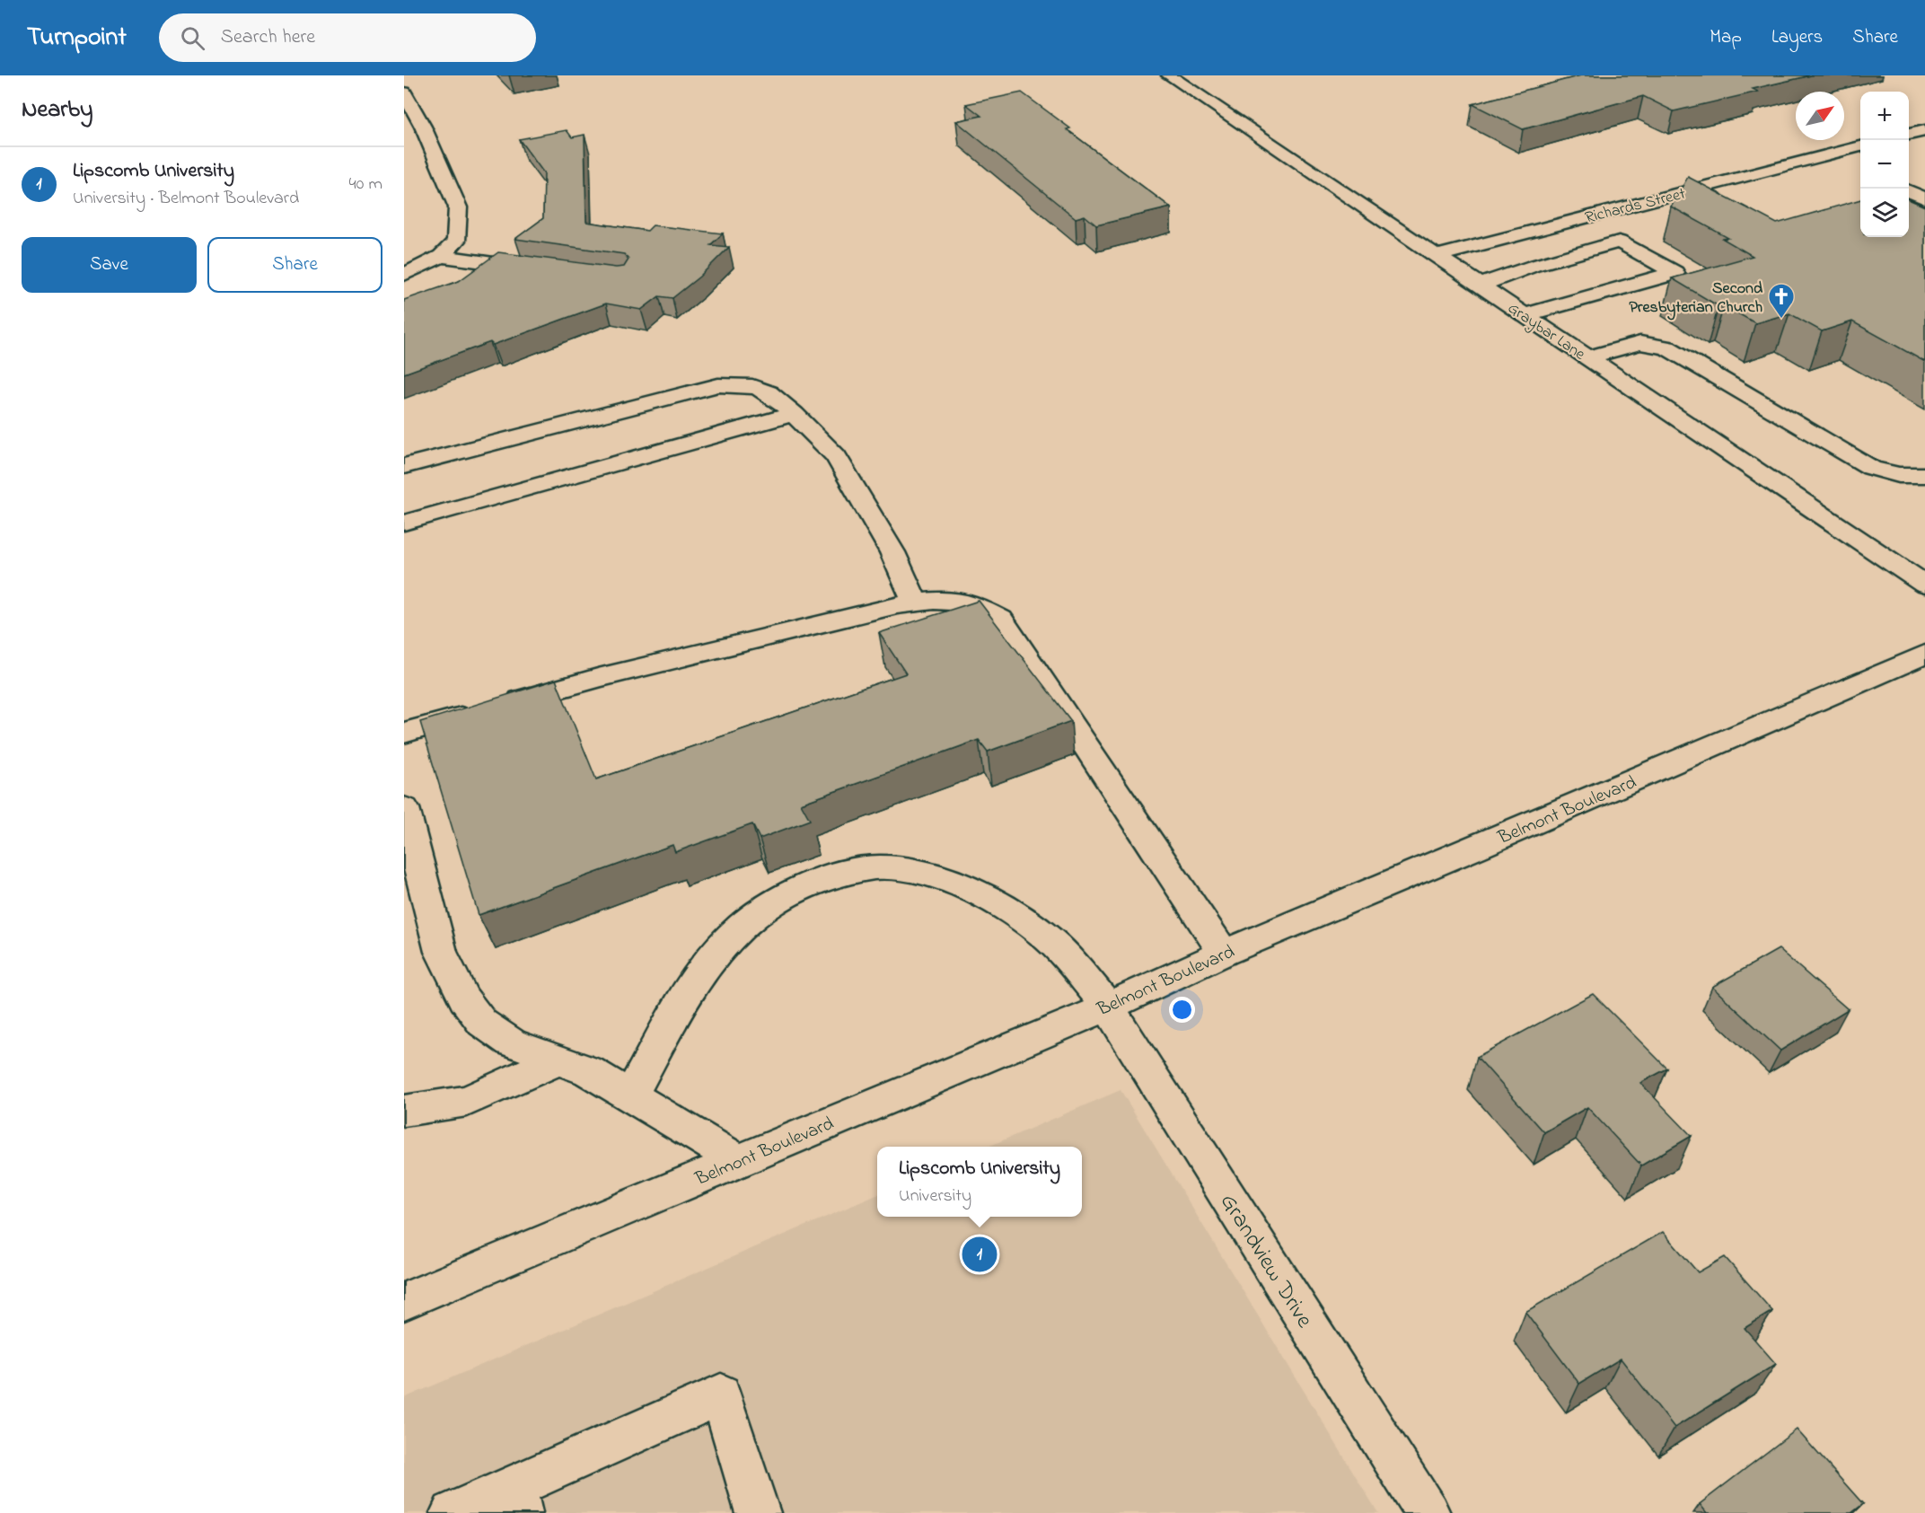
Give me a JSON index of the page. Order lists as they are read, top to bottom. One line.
{"streets":{"street":["Richards Street","Graybar Lane","Belmont Boulevard","Grandview Drive"]},"crossings":[["Richards Street","Graybar Lane"],["Belmont Boulevard","Grandview Drive"]],"places":{"church":["Second Presbyterian Church"]},"north":"top right","page":{"header":"Turnpoint","search":"Search here","nav":["Map","Layers","Share"],"heading":"Nearby","map_buttons":["+","−"],"list":[{"mark":"1","name":"Lipscomb University","note":"University · Belmont Boulevard","value":"40 m"}],"buttons":["Save","Share"],"popup":["Lipscomb University","University"],"pins":"1"}}
